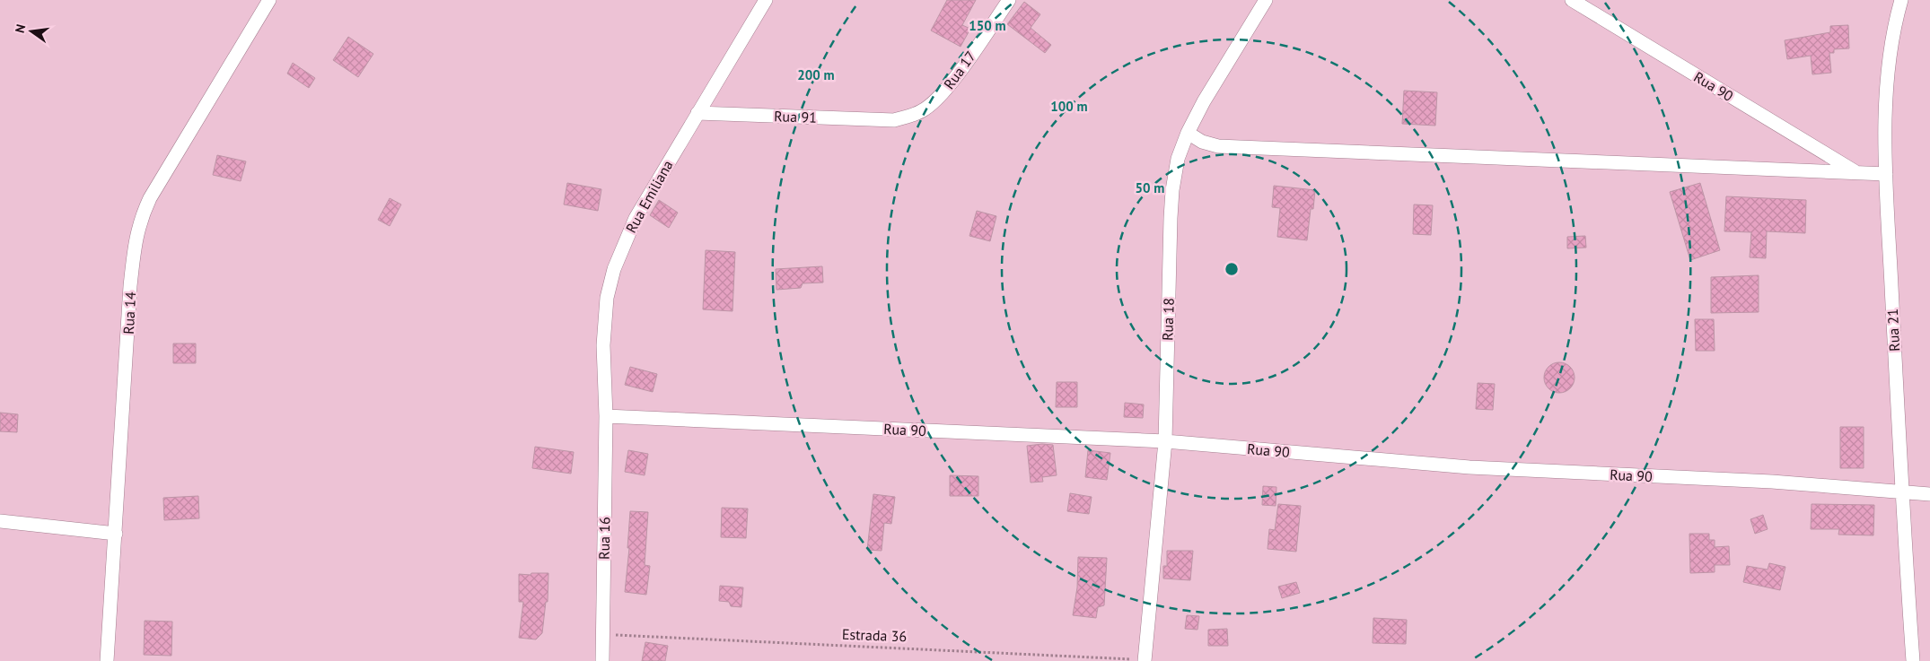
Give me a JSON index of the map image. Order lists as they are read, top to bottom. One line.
{"streets":{"street":["Rua 17","Rua 90","Rua 91","Rua Emiliana","Rua 14","Rua 18","Rua 21","Rua 16"],"path":["Estrada 36"]},"crossings":[["Rua 17","Rua 91"],["Rua 90","Rua Emiliana"],["Rua 90","Rua 18"],["Rua 90","Rua 21"],["Rua 90","Rua 16"],["Rua 91","Rua Emiliana"],["Rua Emiliana","Rua 16"],["Rua 18","Estrada 36"],["Rua 16","Estrada 36"]],"north":"left","rings":["150 m","200 m","100 m","50 m"]}
